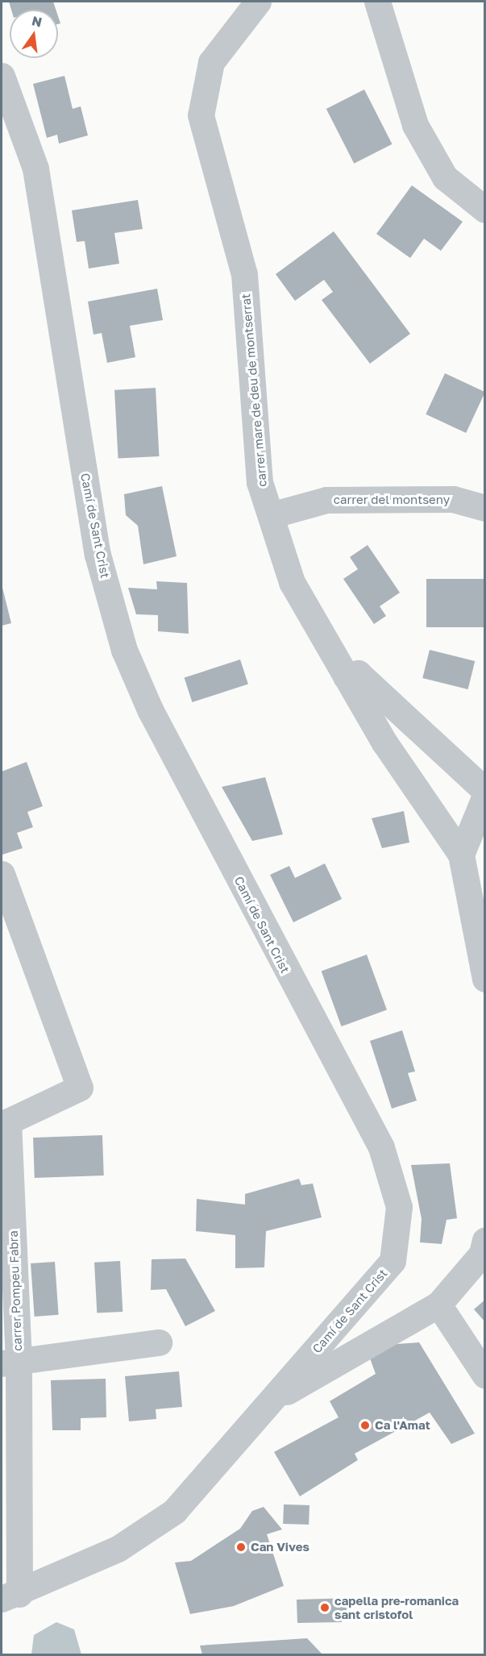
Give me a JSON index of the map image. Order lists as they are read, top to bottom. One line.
{"streets":{"street":["carrer mare de deu de montserrat","carrer del montseny","Camí de Sant Crist","carrer Pompeu Fabra"]},"crossings":[["carrer mare de deu de montserrat","carrer del montseny"],["Camí de Sant Crist","carrer Pompeu Fabra"]],"places":["Ca l'Amat","Can Vives","capella pre-romanica sant cristofol"],"north":"top"}
